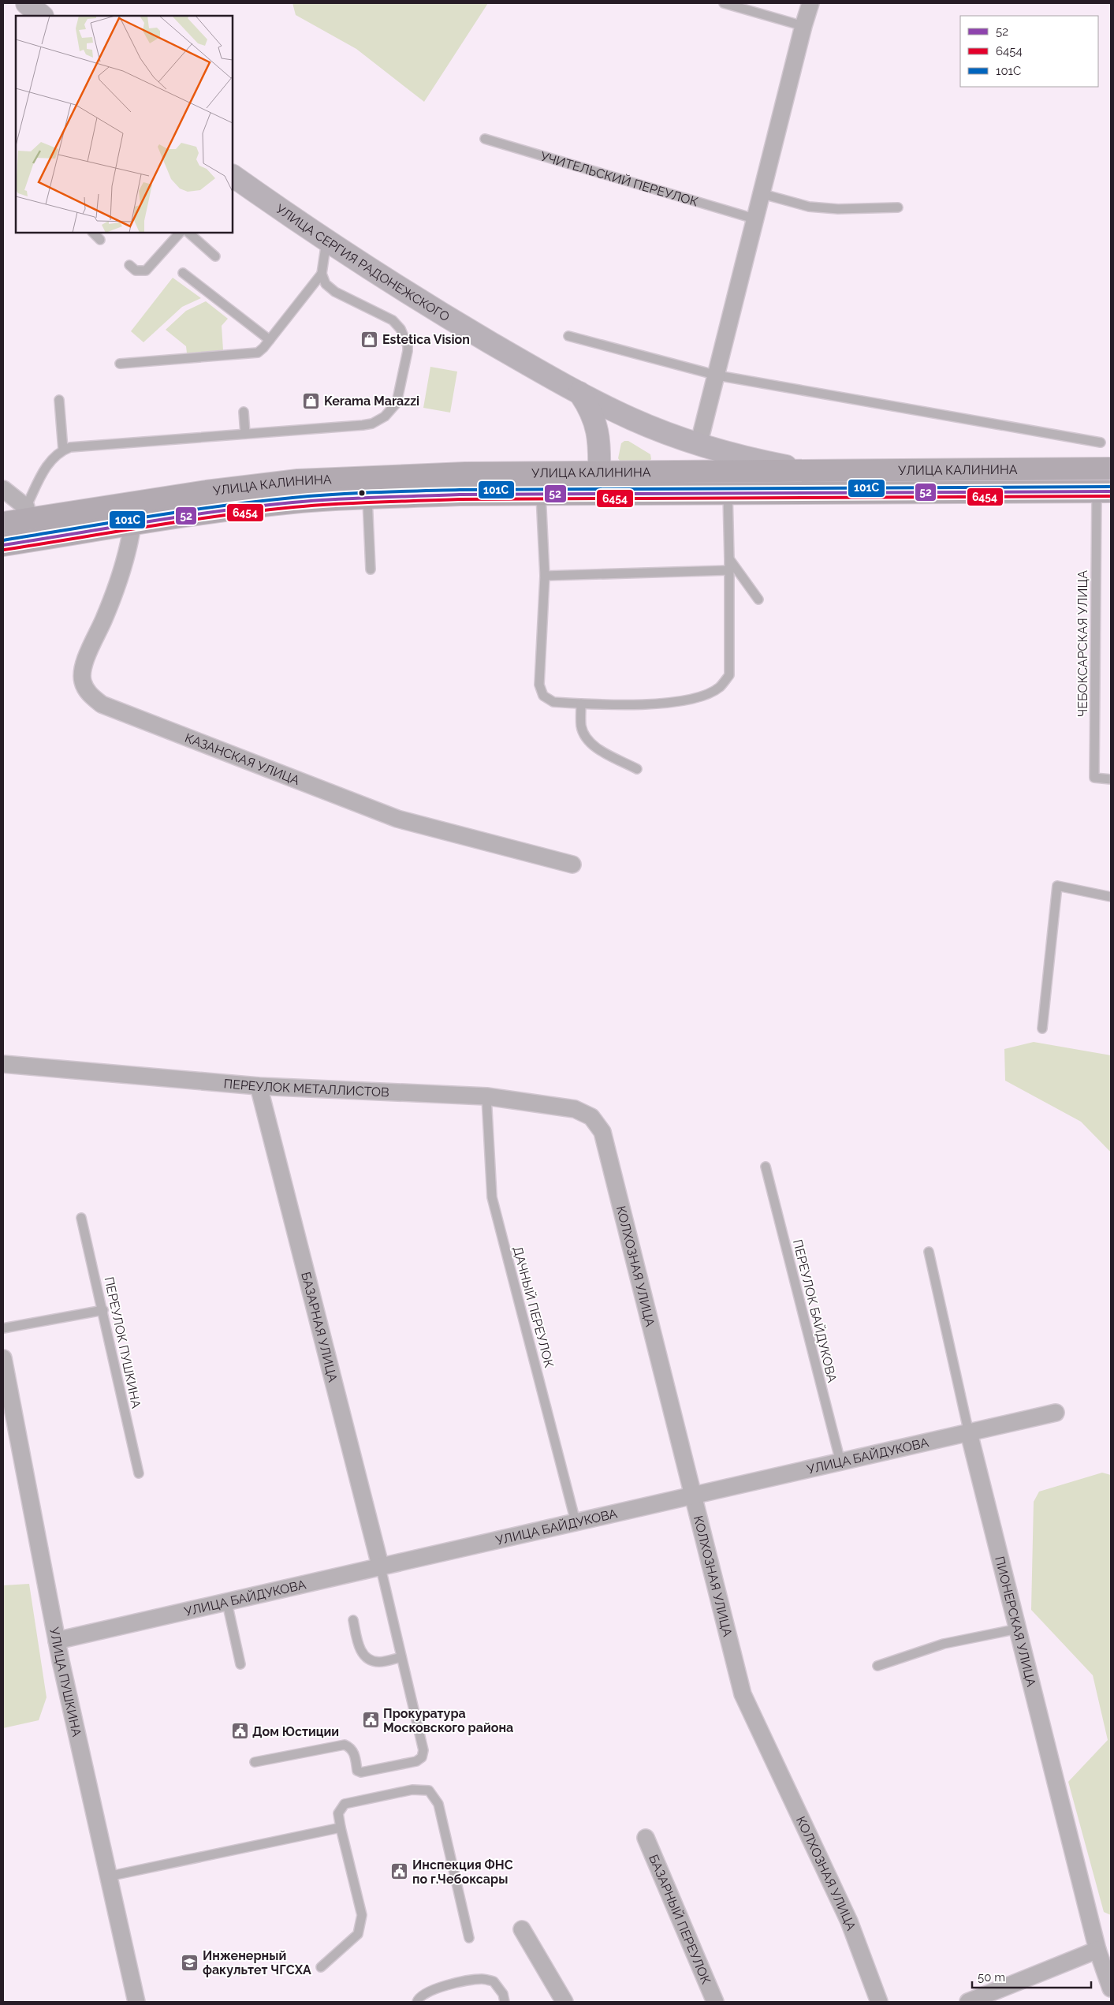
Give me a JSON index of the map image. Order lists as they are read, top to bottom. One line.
{"streets":{"main road":["УЛИЦА КАЛИНИНА"],"street":["УЛИЦА СЕРГИЯ РАДОНЕЖСКОГО","КАЗАНСКАЯ УЛИЦА","ПЕРЕУЛОК МЕТАЛЛИСТОВ","КОЛХОЗНАЯ УЛИЦА","БАЗАРНАЯ УЛИЦА","УЛИЦА БАЙДУКОВА","ПИОНЕРСКАЯ УЛИЦА","УЛИЦА ПУШКИНА","БАЗАРНЫЙ ПЕРЕУЛОК"],"lane":["УЧИТЕЛЬСКИЙ ПЕРЕУЛОК","ЧЕБОКСАРСКАЯ УЛИЦА","ДАЧНЫЙ ПЕРЕУЛОК","ПЕРЕУЛОК БАЙДУКОВА","ПЕРЕУЛОК ПУШКИНА"]},"crossings":[["УЛИЦА СЕРГИЯ РАДОНЕЖСКОГО","УЛИЦА КАЛИНИНА"],["УЛИЦА КАЛИНИНА","ЧЕБОКСАРСКАЯ УЛИЦА"],["УЛИЦА КАЛИНИНА","КАЗАНСКАЯ УЛИЦА"],["ПЕРЕУЛОК МЕТАЛЛИСТОВ","КОЛХОЗНАЯ УЛИЦА"],["ПЕРЕУЛОК МЕТАЛЛИСТОВ","ДАЧНЫЙ ПЕРЕУЛОК"],["ПЕРЕУЛОК МЕТАЛЛИСТОВ","БАЗАРНАЯ УЛИЦА"],["КОЛХОЗНАЯ УЛИЦА","УЛИЦА БАЙДУКОВА"],["ДАЧНЫЙ ПЕРЕУЛОК","УЛИЦА БАЙДУКОВА"],["ПЕРЕУЛОК БАЙДУКОВА","УЛИЦА БАЙДУКОВА"],["БАЗАРНАЯ УЛИЦА","УЛИЦА БАЙДУКОВА"],["УЛИЦА БАЙДУКОВА","ПИОНЕРСКАЯ УЛИЦА"],["УЛИЦА БАЙДУКОВА","УЛИЦА ПУШКИНА"]],"places":{"shop":["Estetica Vision","Kerama Marazzi"],"public building":["Прокуратура Московского района","Дом Юстиции","Инспекция ФНС по г.Чебоксары"],"school or university":["Инженерный факультет ЧГСХА"]},"lines":["transit line 101С","transit line 52","transit line 6454"],"legend":["52","6454","101С"],"scale_bar":"50 m"}
